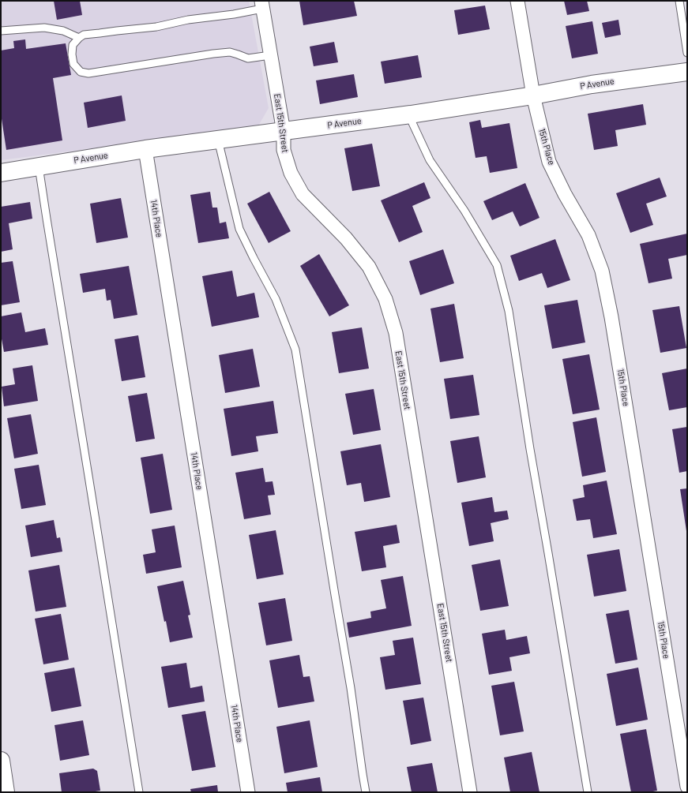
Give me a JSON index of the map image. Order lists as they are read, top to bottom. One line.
{"streets":{"street":["P Avenue","East 15th Street","15th Place","14th Place"]},"crossings":[["P Avenue","East 15th Street"],["P Avenue","15th Place"],["P Avenue","14th Place"]]}
